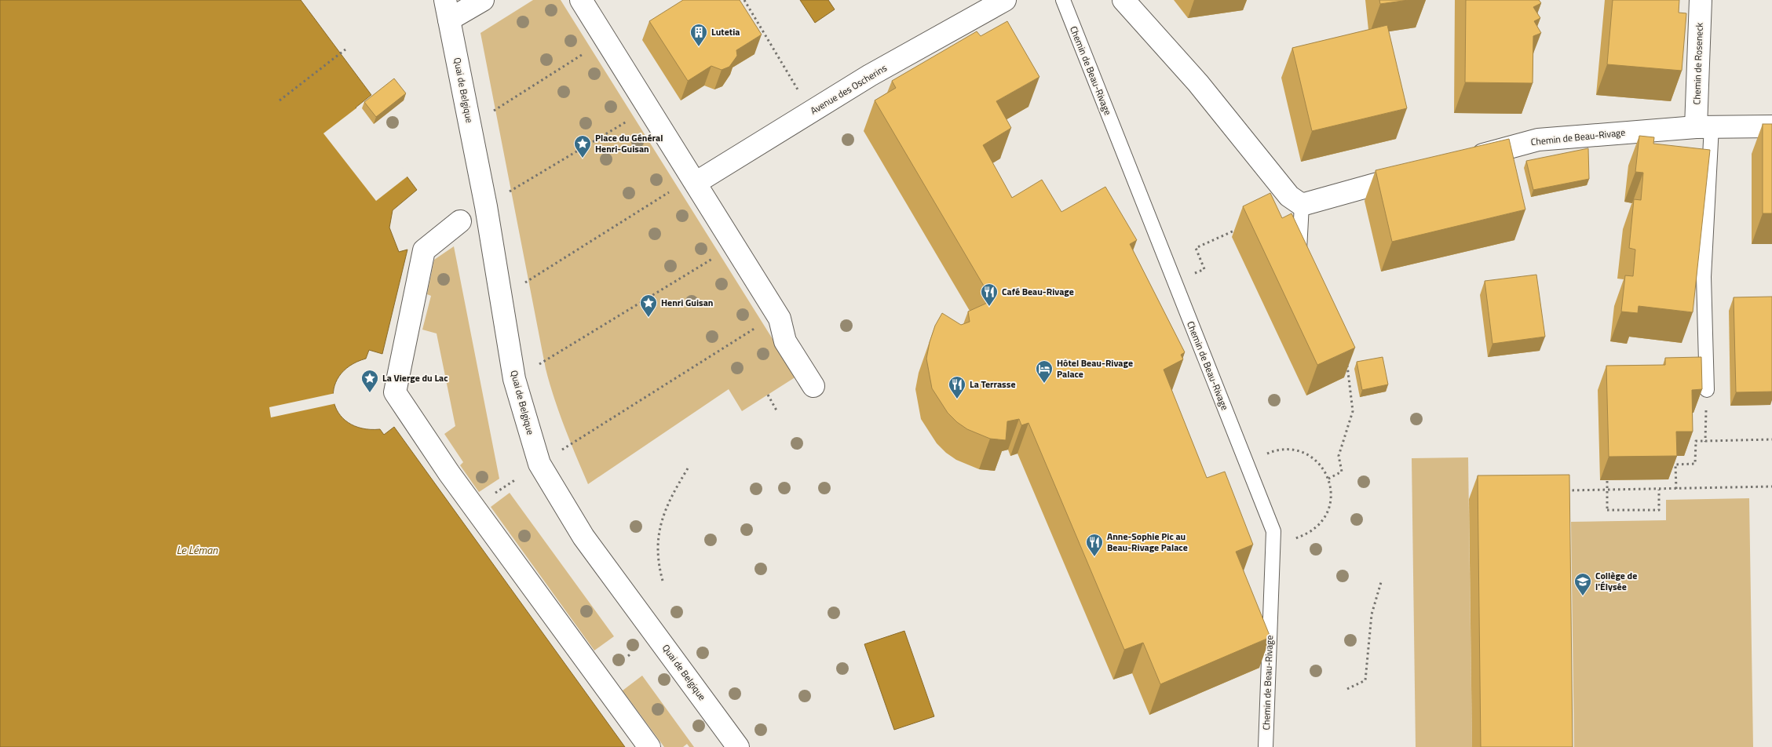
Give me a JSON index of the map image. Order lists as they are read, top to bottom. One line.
{"streets":{"street":["Chemin de Roseneck","Chemin de Beau-Rivage","Avenue des Oscherins","Quai de Belgique"]},"crossings":[["Chemin de Roseneck","Chemin de Beau-Rivage"]],"water":["Le Léman"],"places":{"building":["Lutetia"],"place":["Place du Général Henri-Guisan","Henri Guisan","La Vierge du Lac"],"restaurant":["Café Beau-Rivage","La Terrasse","Anne-Sophie Pic au Beau-Rivage Palace"],"hotel":["Hôtel Beau-Rivage Palace"],"school or university":["Collège de l'Élysée"]}}
